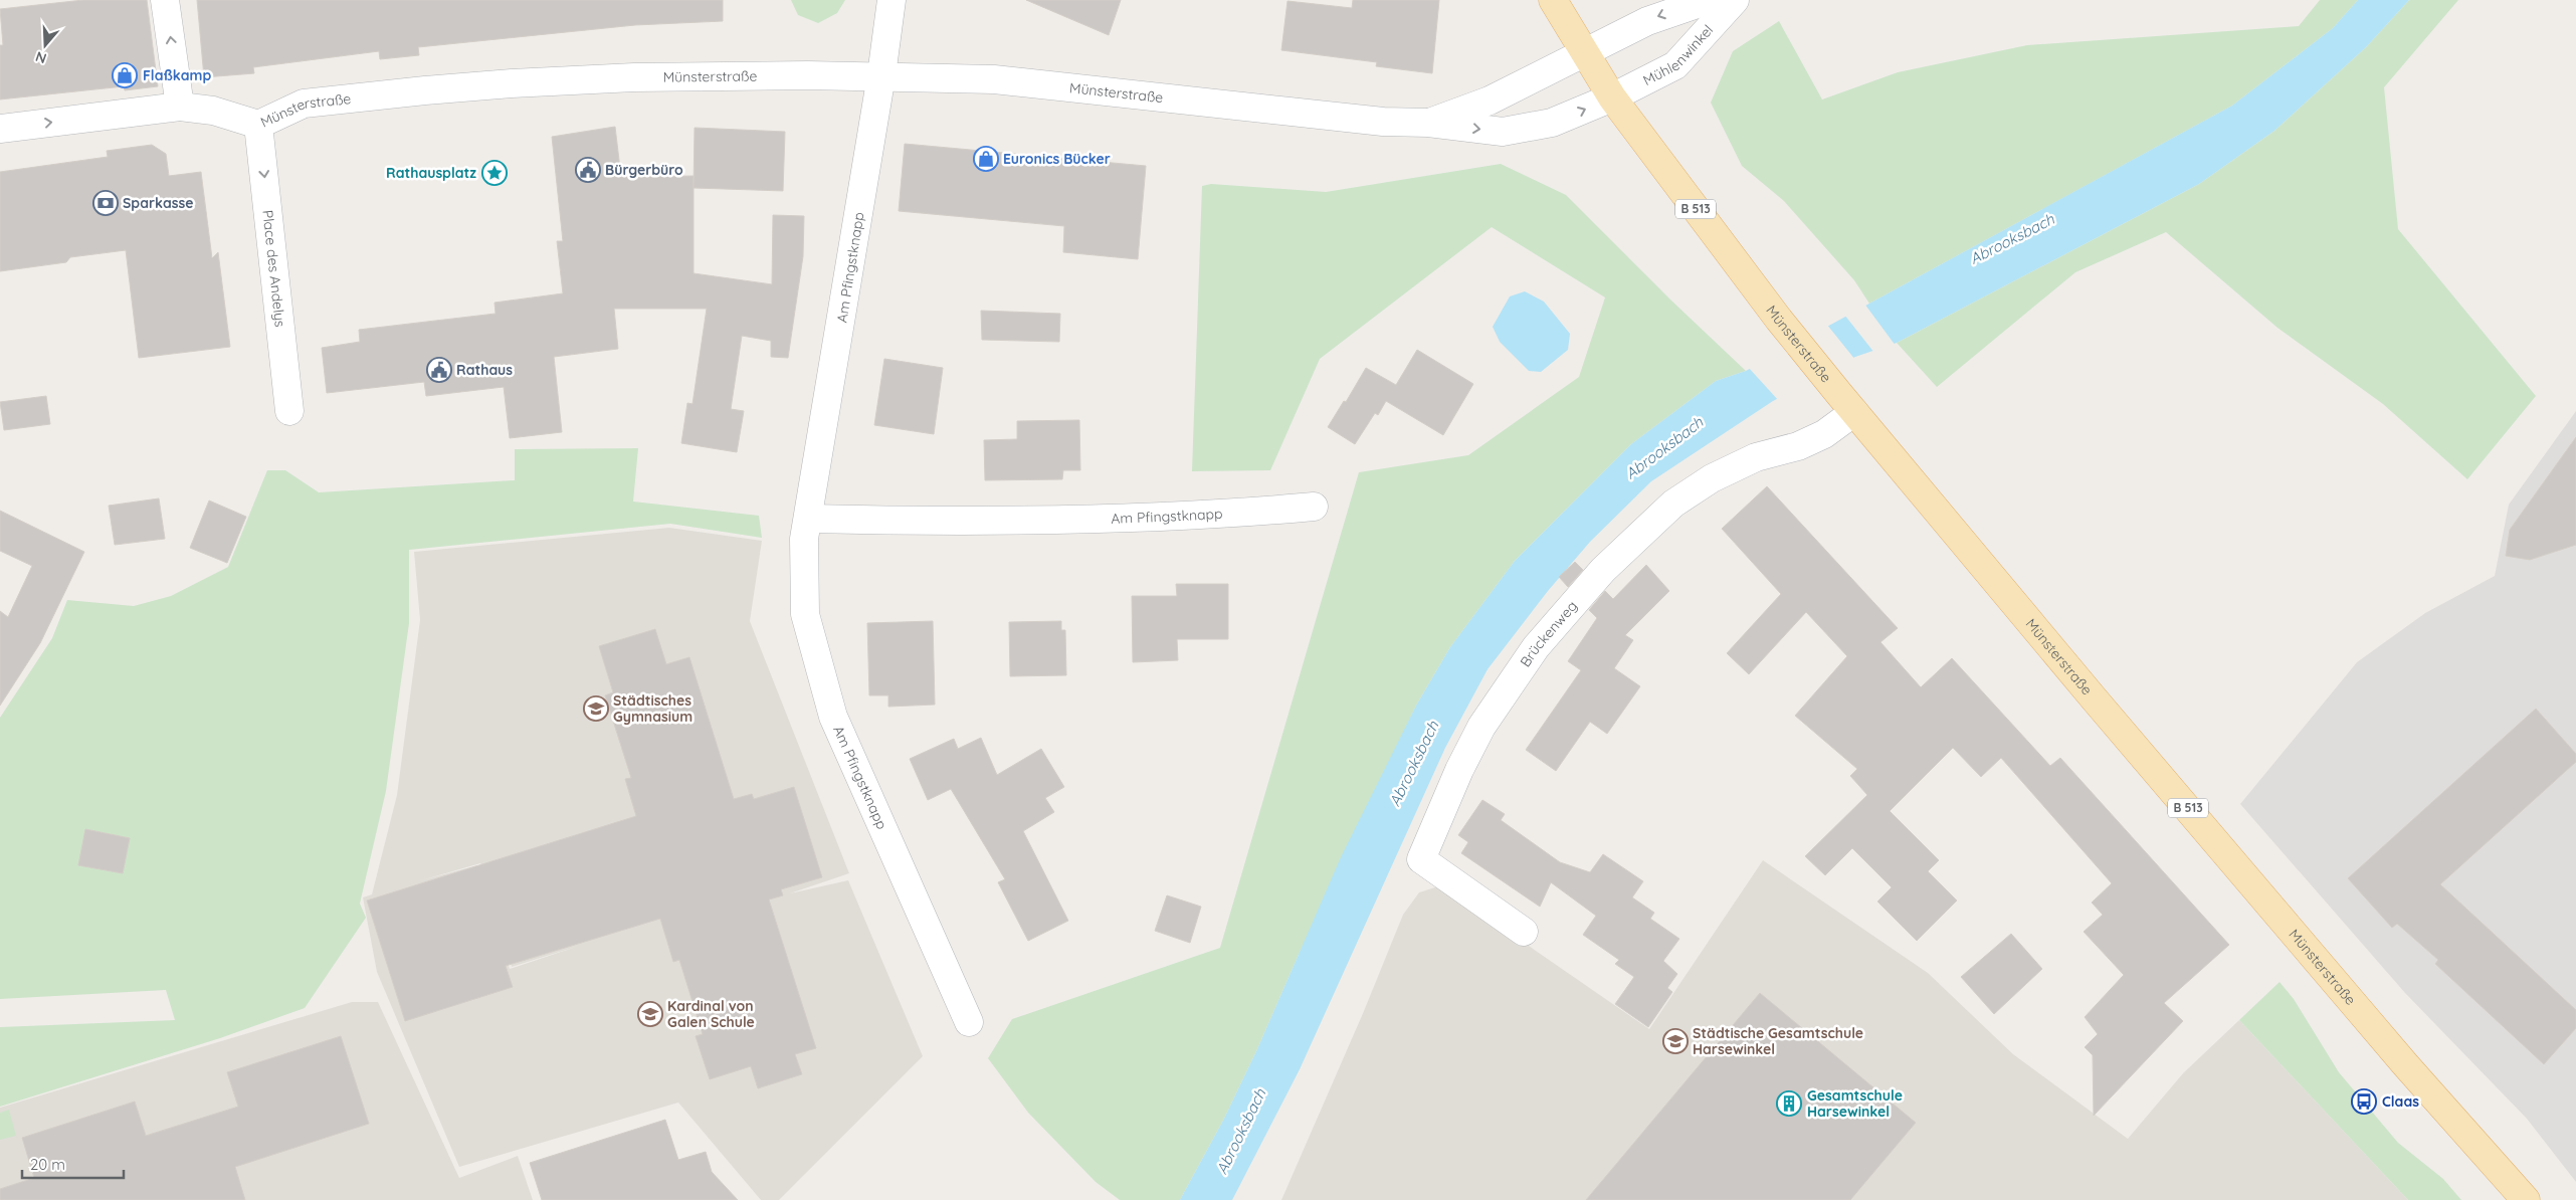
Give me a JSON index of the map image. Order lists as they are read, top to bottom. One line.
{"streets":{"main road":["Münsterstraße","B 513"],"street":["Mühlenwinkel","Am Pfingstknapp","Place des Andelys","Brückenweg"]},"crossings":[["Mühlenwinkel","Münsterstraße"],["Mühlenwinkel","B 513"],["Münsterstraße","B 513"],["Münsterstraße","Am Pfingstknapp"],["Münsterstraße","Place des Andelys"],["Münsterstraße","Brückenweg"]],"one_way":["Place des Andelys"],"water":["Abrooksbach"],"places":{"shop":["Flaßkamp","Euronics Bücker"],"public building":["Bürgerbüro","Rathaus"],"place":["Rathausplatz"],"bank":["Sparkasse"],"school or university":["Städtisches Gymnasium","Kardinal von Galen Schule","Städtische Gesamtschule Harsewinkel"],"bus stop":["Claas"],"building":["Gesamtschule Harsewinkel"]},"scale_bar":"20 m","north":"bottom"}
